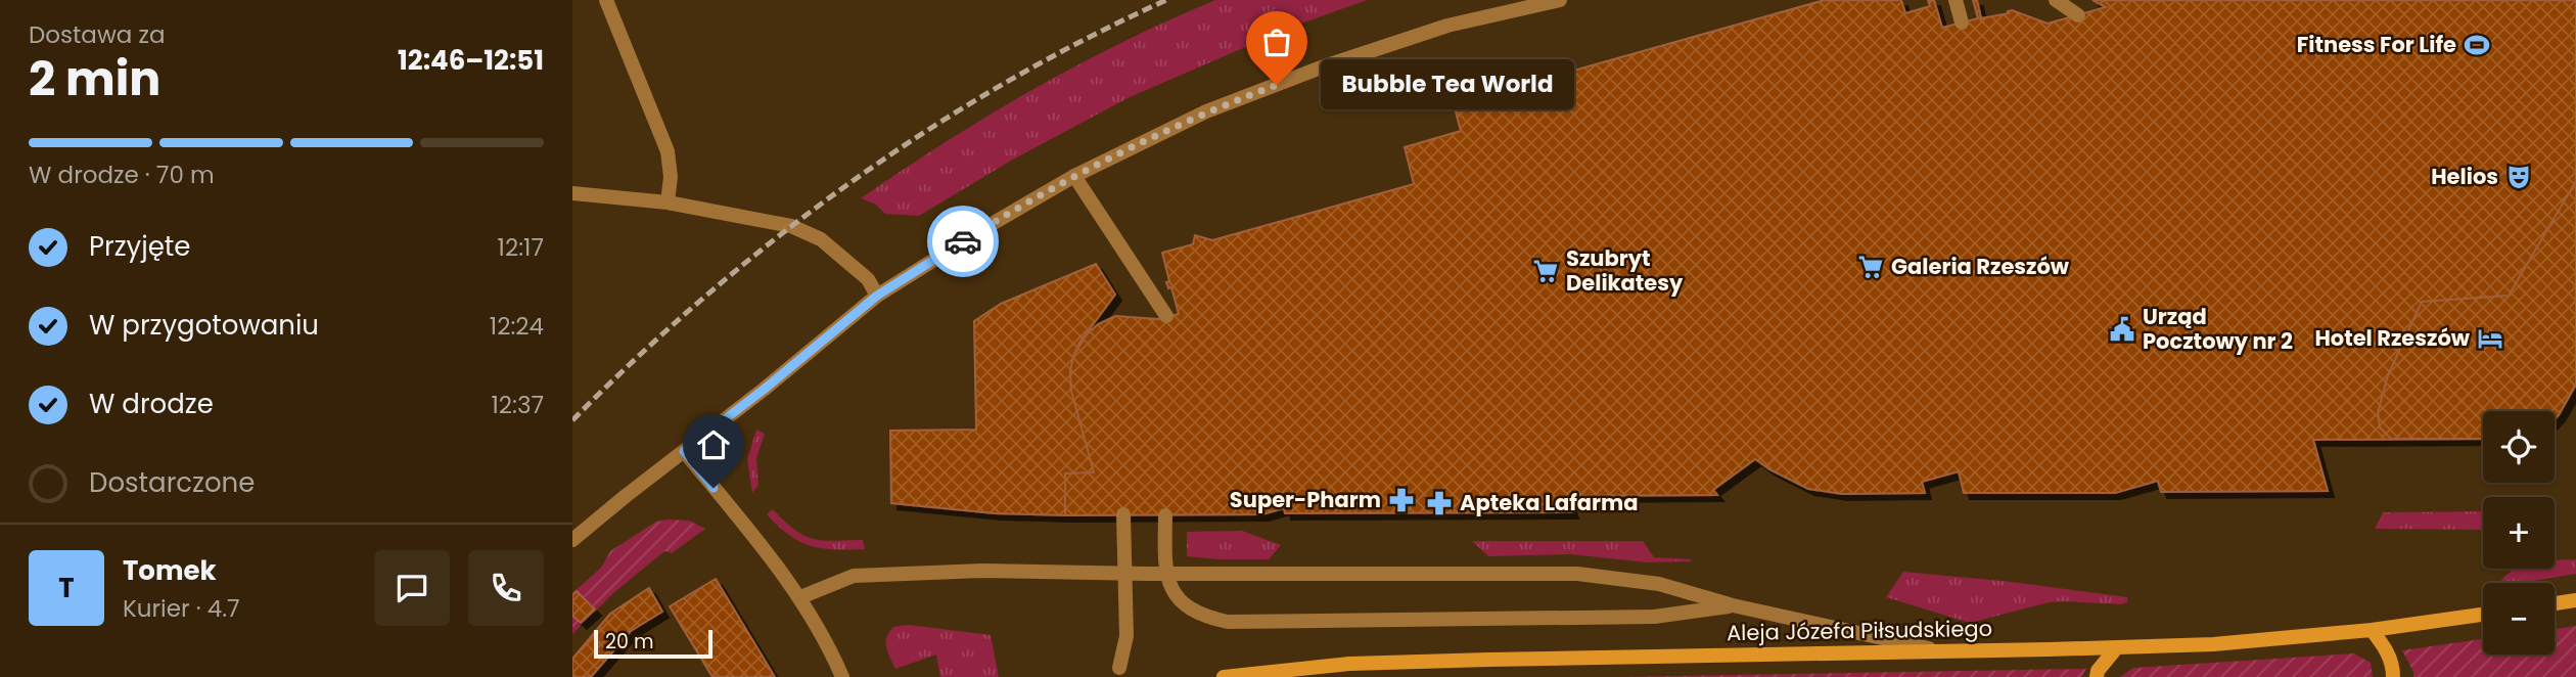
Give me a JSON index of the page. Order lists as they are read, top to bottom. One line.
{"streets":{"main road":["Aleja Józefa Piłsudskiego"]},"places":{"sports":["Fitness For Life"],"other":["Bubble Tea World"],"theatre":["Helios"],"supermarket":["Galeria Rzeszów","Szubryt Delikatesy"],"public building":["Urząd Pocztowy nr 2"],"hotel":["Hotel Rzeszów"],"pharmacy":["Super-Pharm","Apteka Lafarma"]},"scale_bar":"20 m","page":{"heading":["2 min","Dostawa za","12:46–12:51"],"panel":["Tomek","Kurier · 4.7"],"bubble":"Bubble Tea World","bar":"W drodze · 70 m","list":[["Przyjęte","12:17"],["W przygotowaniu","12:24"],["W drodze","12:37"],"Dostarczone"],"map_buttons":["+","−"],"round":"T","scale":"20 m"}}
